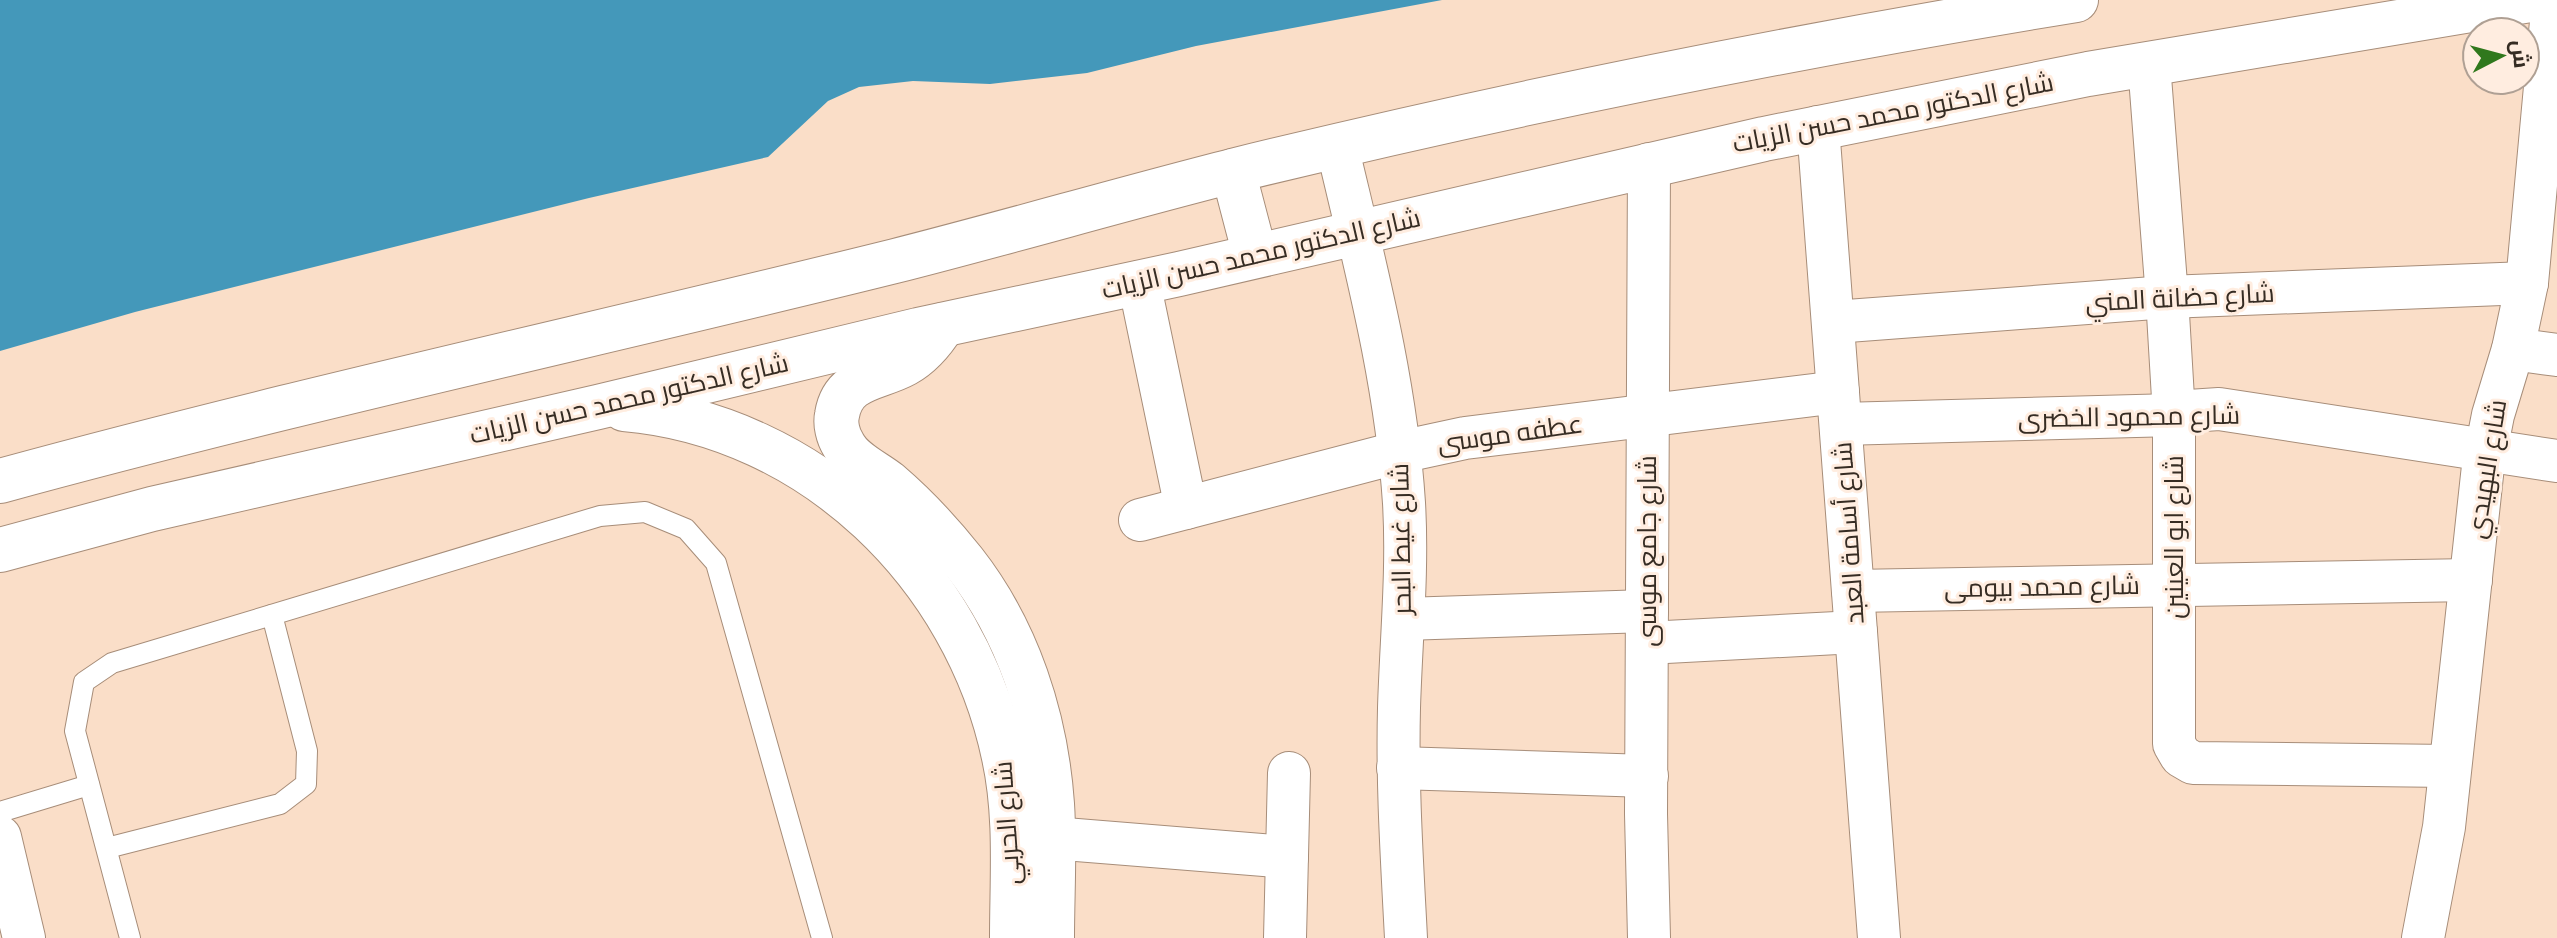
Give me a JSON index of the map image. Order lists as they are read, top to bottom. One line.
{"streets":{"street":["شارع الدكتور محمد حسن الزيات","شارع حضانة المني","شارع محمود الخضرى","عطفه موسى","شارع البهيدي","شارع أسامة العبد","شارع ابو العينين","شارع غيط البحر","شارع جامع موسى","شارع محمد بيومى","شارع الحربي"]},"crossings":[["شارع الدكتور محمد حسن الزيات","شارع أسامة العبد"],["شارع الدكتور محمد حسن الزيات","شارع ابو العينين"],["شارع الدكتور محمد حسن الزيات","شارع غيط البحر"],["شارع الدكتور محمد حسن الزيات","شارع جامع موسى"],["شارع الدكتور محمد حسن الزيات","شارع الحربي"],["شارع حضانة المني","شارع البهيدي"],["شارع حضانة المني","شارع أسامة العبد"],["شارع حضانة المني","شارع ابو العينين"],["شارع محمود الخضرى","عطفه موسى"],["شارع محمود الخضرى","شارع البهيدي"],["شارع محمود الخضرى","شارع أسامة العبد"],["شارع محمود الخضرى","شارع ابو العينين"],["عطفه موسى","شارع أسامة العبد"],["عطفه موسى","شارع غيط البحر"],["عطفه موسى","شارع جامع موسى"],["شارع البهيدي","شارع ابو العينين"],["شارع البهيدي","شارع محمد بيومى"],["شارع أسامة العبد","شارع محمد بيومى"],["شارع ابو العينين","شارع محمد بيومى"]],"north":"right"}
